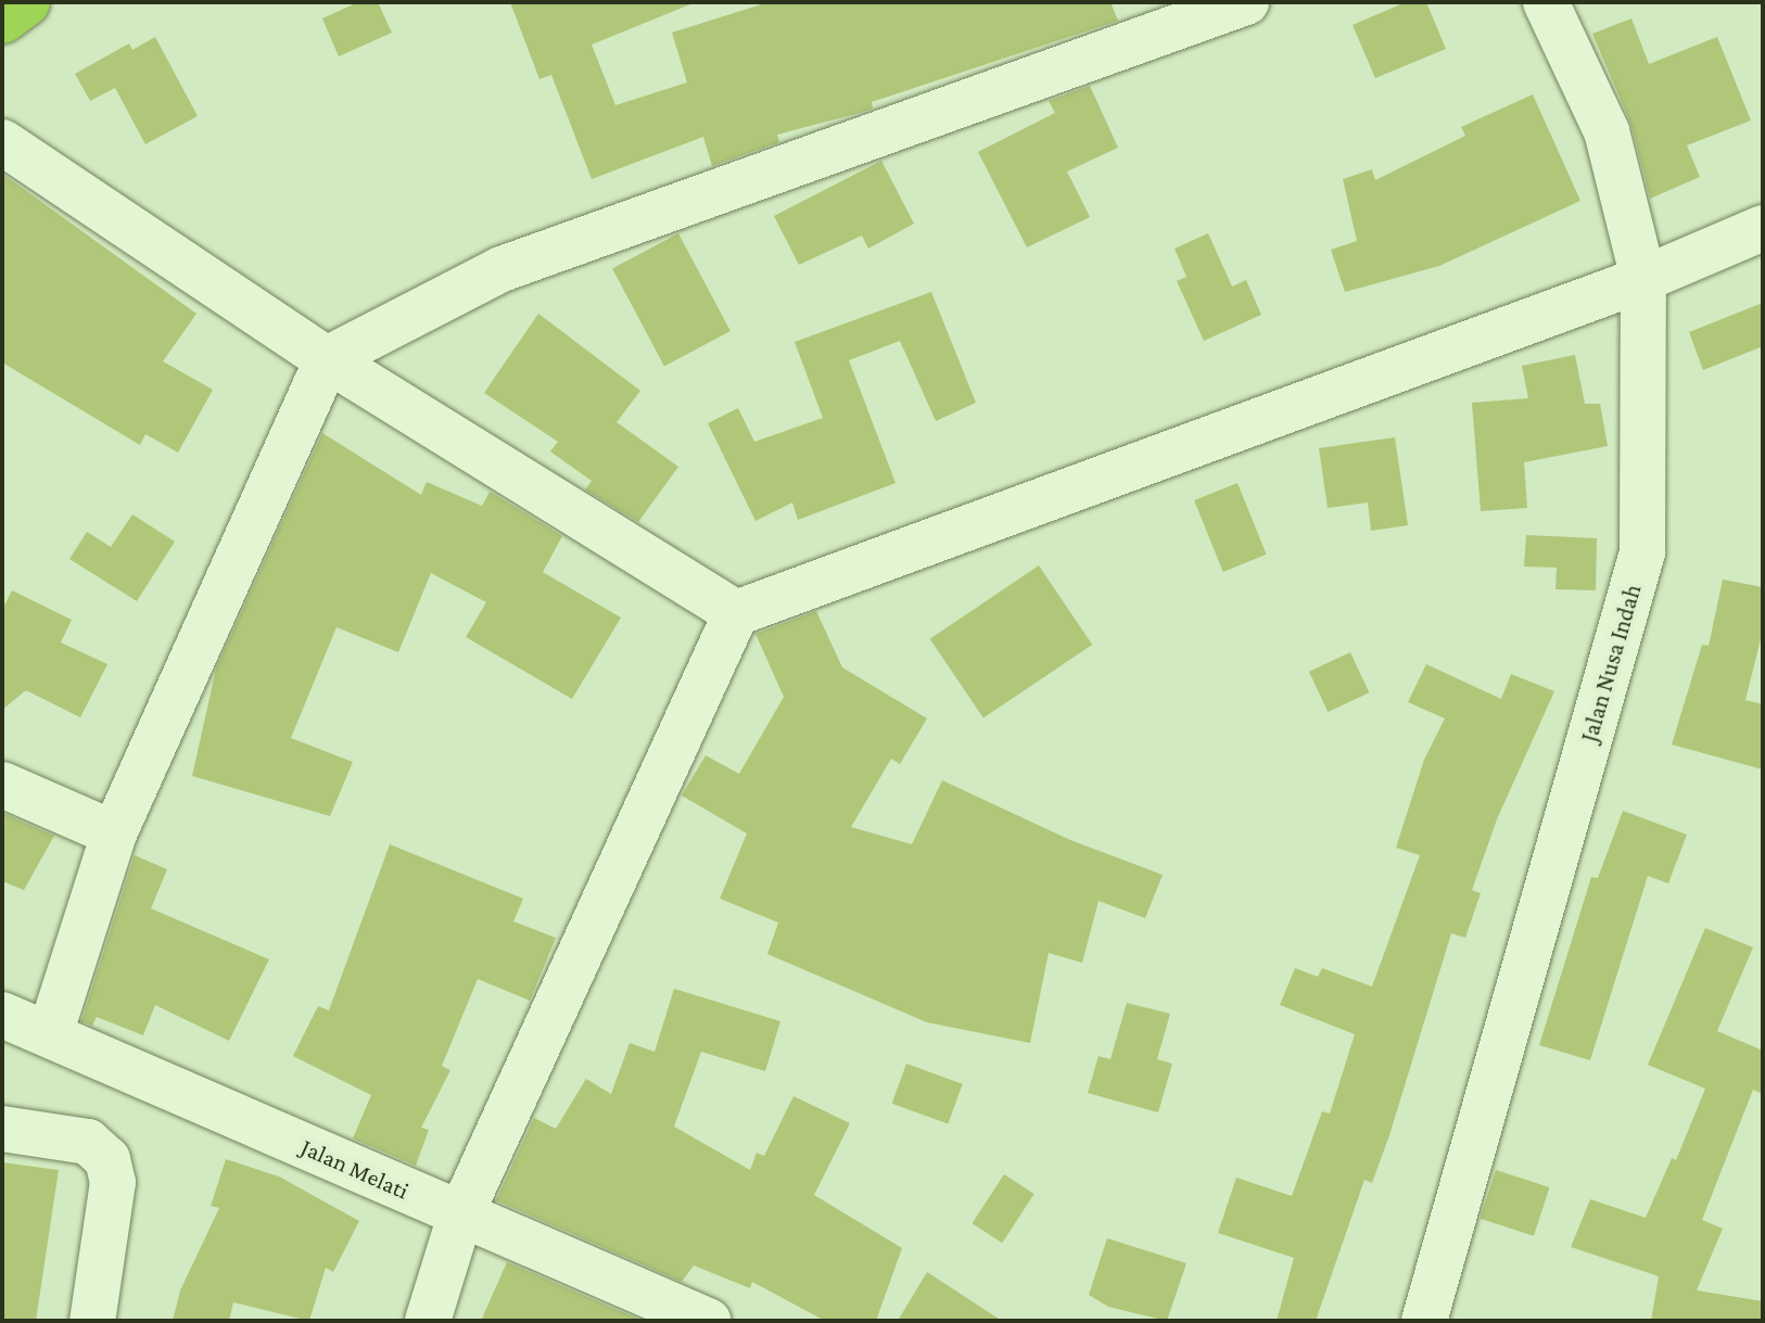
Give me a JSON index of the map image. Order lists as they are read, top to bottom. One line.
{"streets":{"street":["Jalan Nusa Indah","Jalan Melati"]}}
